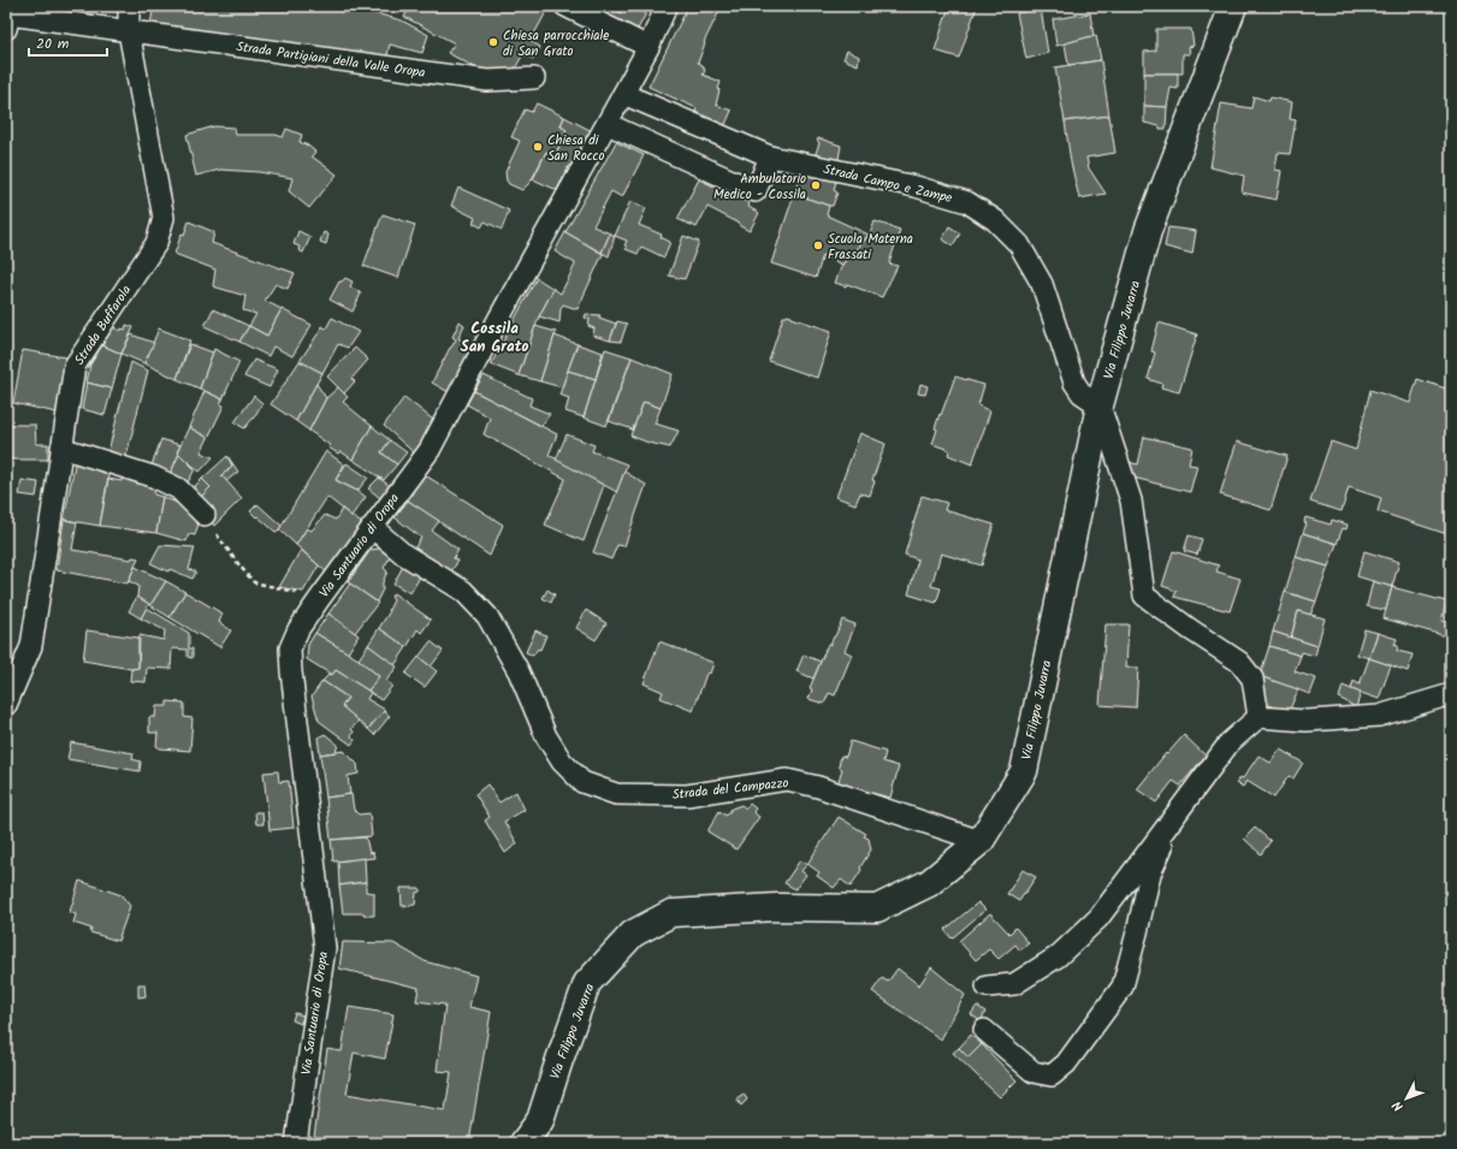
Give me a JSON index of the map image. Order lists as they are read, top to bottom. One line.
{"streets":{"main road":["Via Filippo Juvarra"],"street":["Strada Partigiani della Valle Oropa","Strada Campo e Zampe","Strada Buffarola","Via Santuario di Oropa","Strada del Campazzo"]},"crossings":[["Strada Partigiani della Valle Oropa","Strada Buffarola"],["Strada Campo e Zampe","Via Filippo Juvarra"],["Strada Campo e Zampe","Via Santuario di Oropa"],["Via Filippo Juvarra","Strada del Campazzo"],["Via Santuario di Oropa","Strada del Campazzo"]],"districts":["Cossila San Grato"],"places":["Chiesa parrocchiale di San Grato","Chiesa di San Rocco","Ambulatorio Medico - Cossila","Scuola Materna Frassati"],"scale_bar":"20 m","north":"bottom left"}
